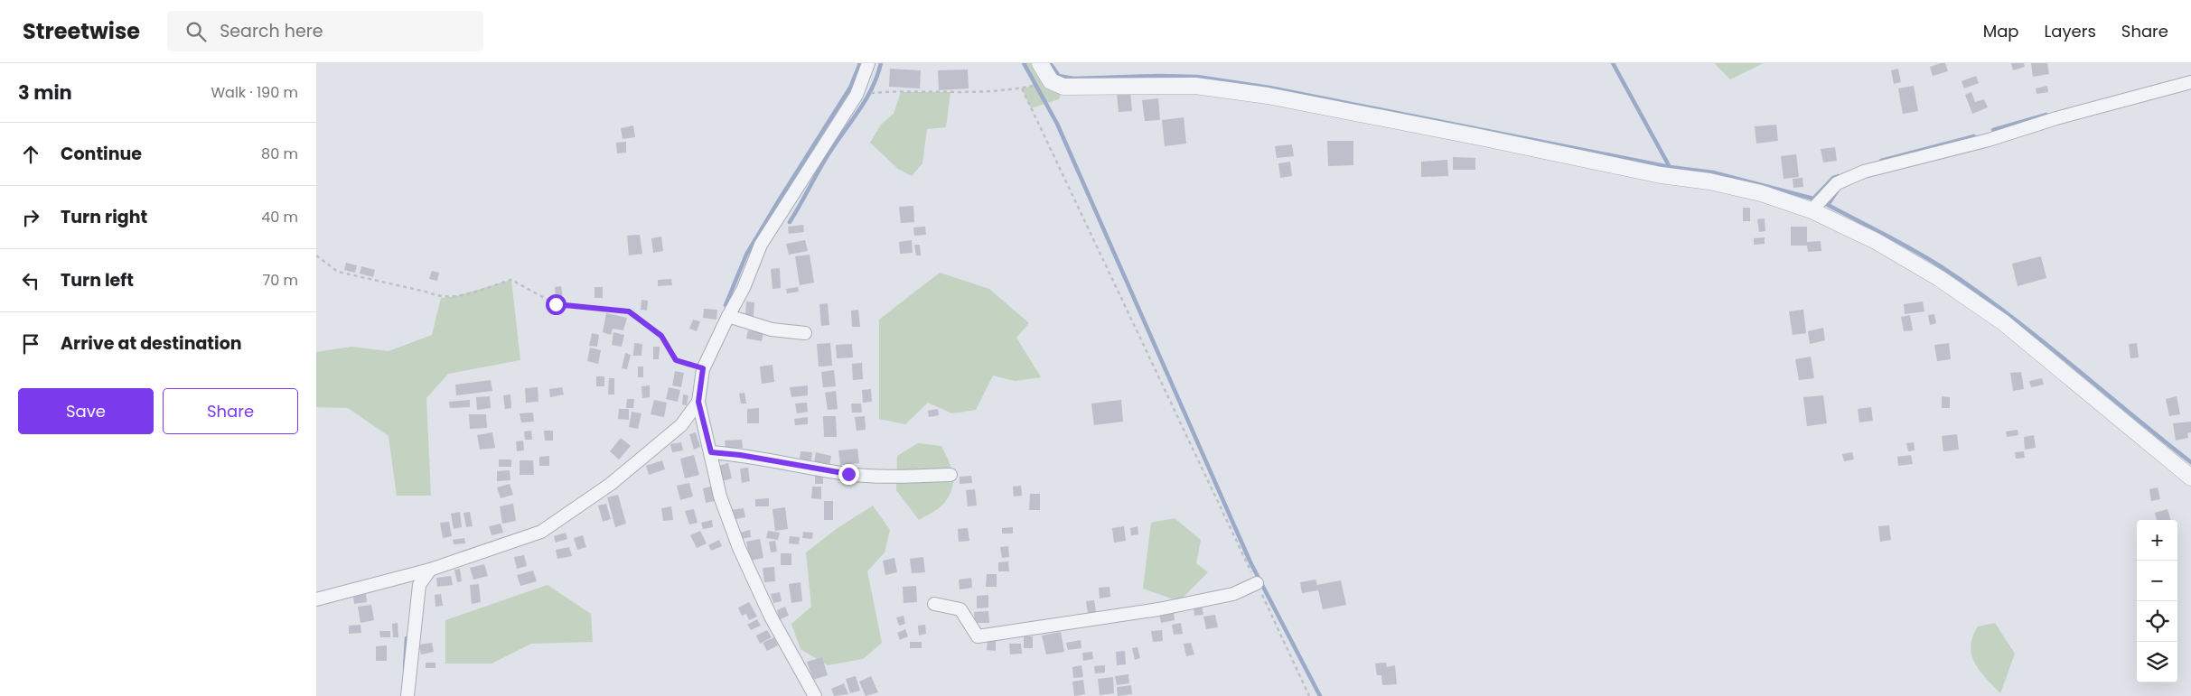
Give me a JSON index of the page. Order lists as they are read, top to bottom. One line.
{"page":{"header":"Streetwise","search":"Search here","nav":["Map","Layers","Share"],"heading":["3 min","Walk · 190 m"],"list":[["Continue","80 m"],["Turn right","40 m"],["Turn left","70 m"],"Arrive at destination"],"buttons":["Save","Share"],"map_buttons":["+","−"]}}
